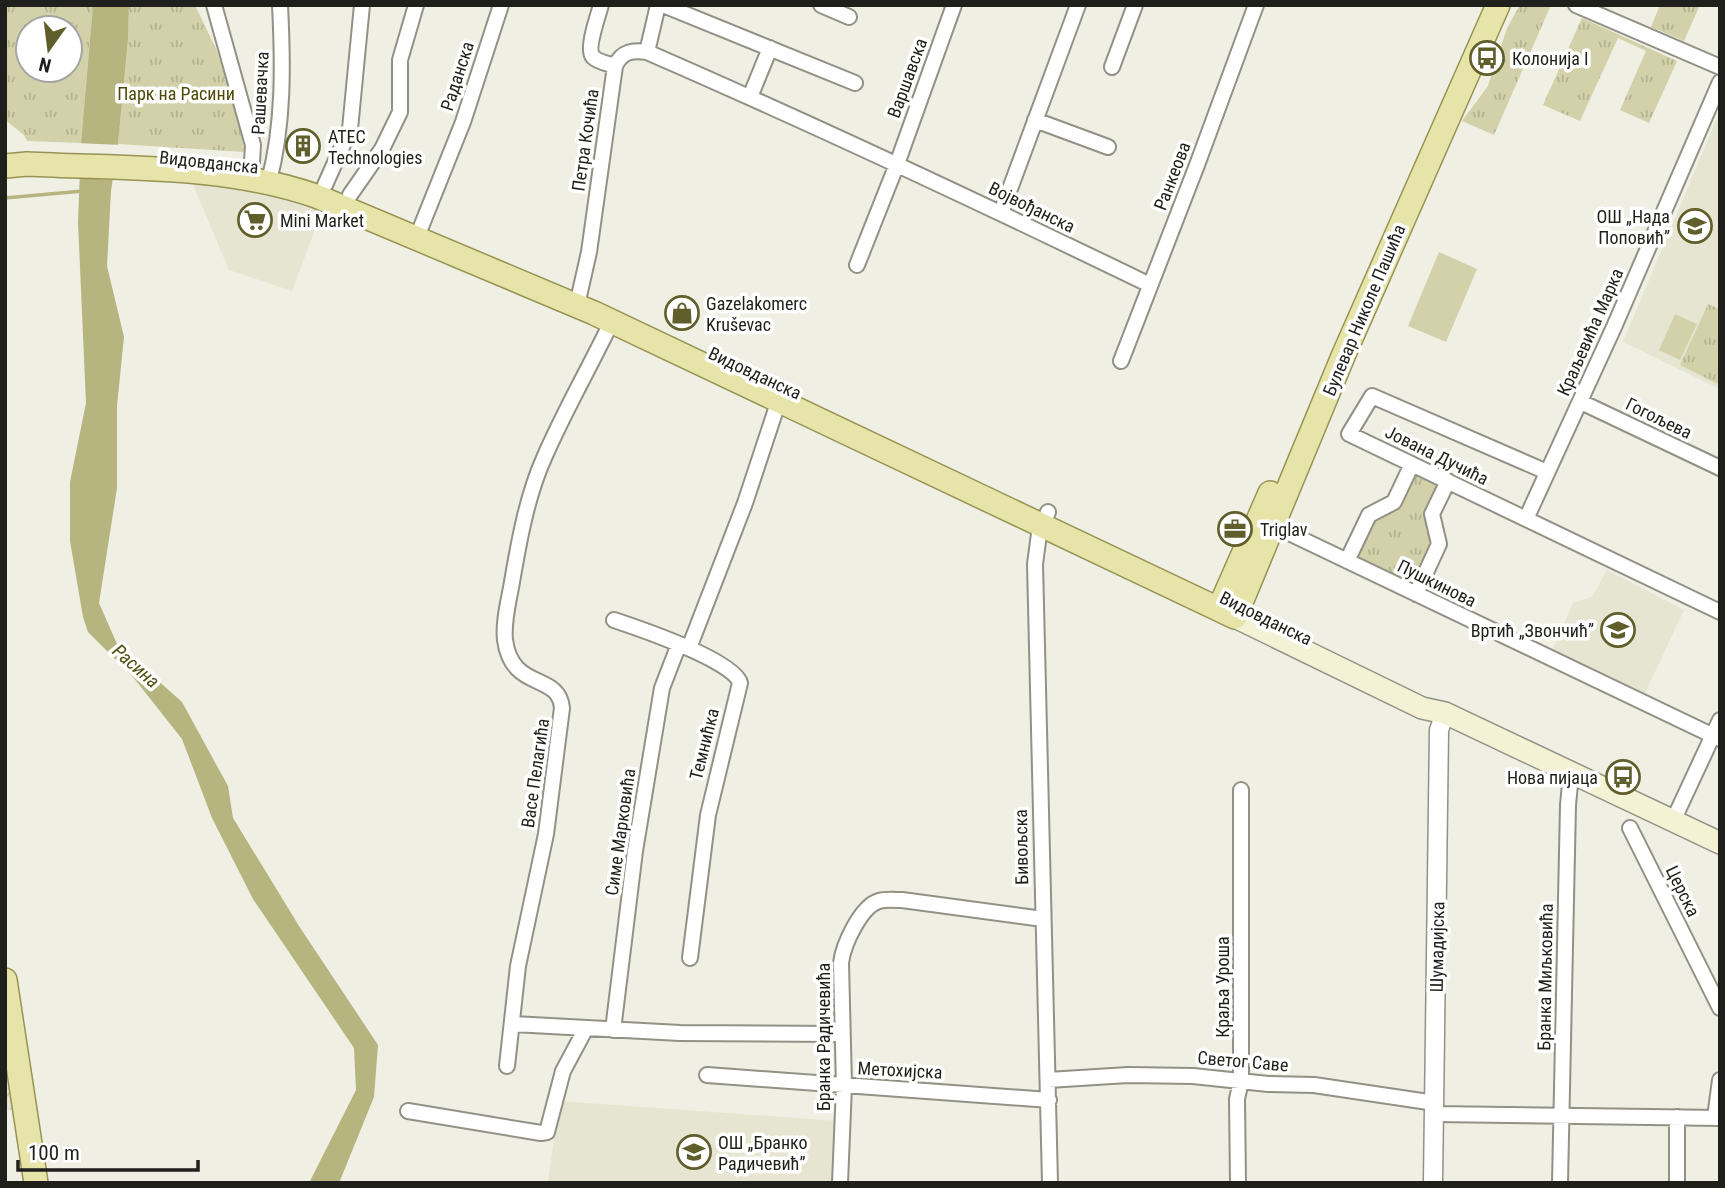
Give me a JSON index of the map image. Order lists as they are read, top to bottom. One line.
{"streets":{"main road":["Видовданска","Булевар Николе Пашића"],"street":["Раданска","Варшавска","Рашевачка","Петра Кочића","Ранкеова","Војвођанска","Краљевића Марка","Гогољева","Јована Дучића","Пушкинова","Темнићка","Васе Пелагића","Симе Марковића","Бивољска","Церска","Шумадијска","Бранка Миљковића","Краља Уроша","Бранка Радичевића","Светог Саве","Метохијска"]},"crossings":[["Раданска","Видовданска"],["Варшавска","Војвођанска"],["Рашевачка","Видовданска"],["Петра Кочића","Видовданска"],["Видовданска","Булевар Николе Пашића"],["Видовданска","Васе Пелагића"],["Видовданска","Симе Марковића"],["Видовданска","Бивољска"],["Видовданска","Шумадијска"],["Видовданска","Бранка Миљковића"],["Ранкеова","Војвођанска"],["Краљевића Марка","Гогољева"],["Краљевића Марка","Јована Дучића"],["Темнићка","Симе Марковића"],["Бивољска","Бранка Радичевића"],["Бивољска","Светог Саве"],["Бивољска","Метохијска"],["Шумадијска","Светог Саве"],["Бранка Миљковића","Светог Саве"],["Краља Уроша","Светог Саве"],["Бранка Радичевића","Метохијска"]],"water":["Расина"],"parks":["Парк на Расини"],"places":{"bus stop":["Колонија I","Нова пијаца"],"building":["ATEC Technologies"],"supermarket":["Mini Market"],"school or university":["ОШ „Нада Поповић”","Вртић „Звончић”","ОШ „Бранко Радичевић”"],"shop":["Gazelakomerc Kruševac"],"office":["Triglav"]},"scale_bar":"100 m","north":"bottom"}
